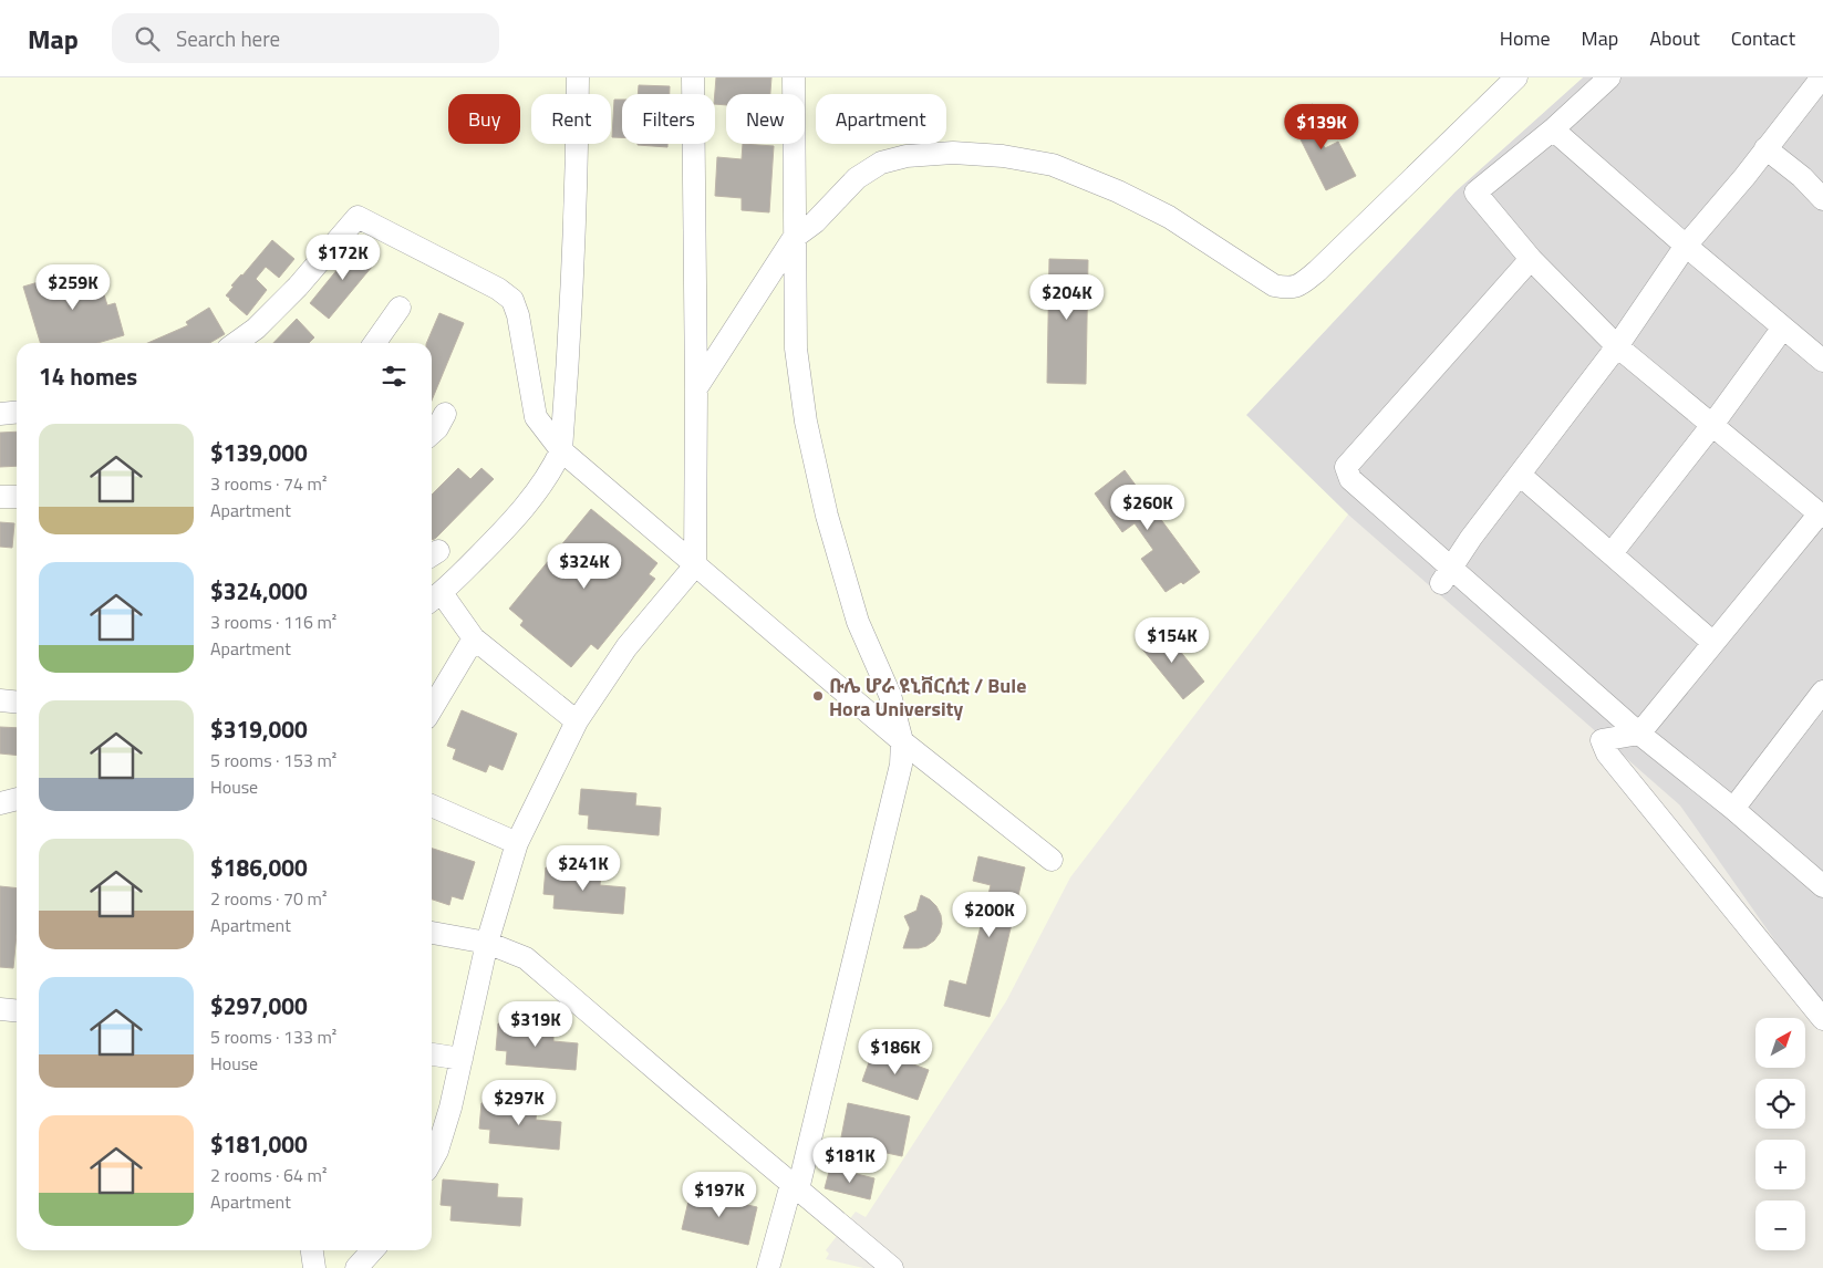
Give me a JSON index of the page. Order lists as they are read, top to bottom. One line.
{"places":["ቡሌ ሆራ ዩኒቨርሲቲ / Bule Hora University"],"north":"top right","page":{"header":"Map","search":"Search here","nav":["Home","Map","About","Contact"],"chip":["Buy","Rent","Filters","New","Apartment"],"price":["$139K","$172K","$259K","$204K","$260K","$324K","$154K","$241K","$200K","$319K","$186K","$297K","$181K","$197K"],"heading":"14 homes","list":[{"name":"$139,000","note":"3 rooms · 74 m² · Apartment"},{"name":"$324,000","note":"3 rooms · 116 m² · Apartment"},{"name":"$319,000","note":"5 rooms · 153 m² · House"},{"name":"$186,000","note":"2 rooms · 70 m² · Apartment"},{"name":"$297,000","note":"5 rooms · 133 m² · House"},{"name":"$181,000","note":"2 rooms · 64 m² · Apartment"}],"map_buttons":["+","−"]}}
